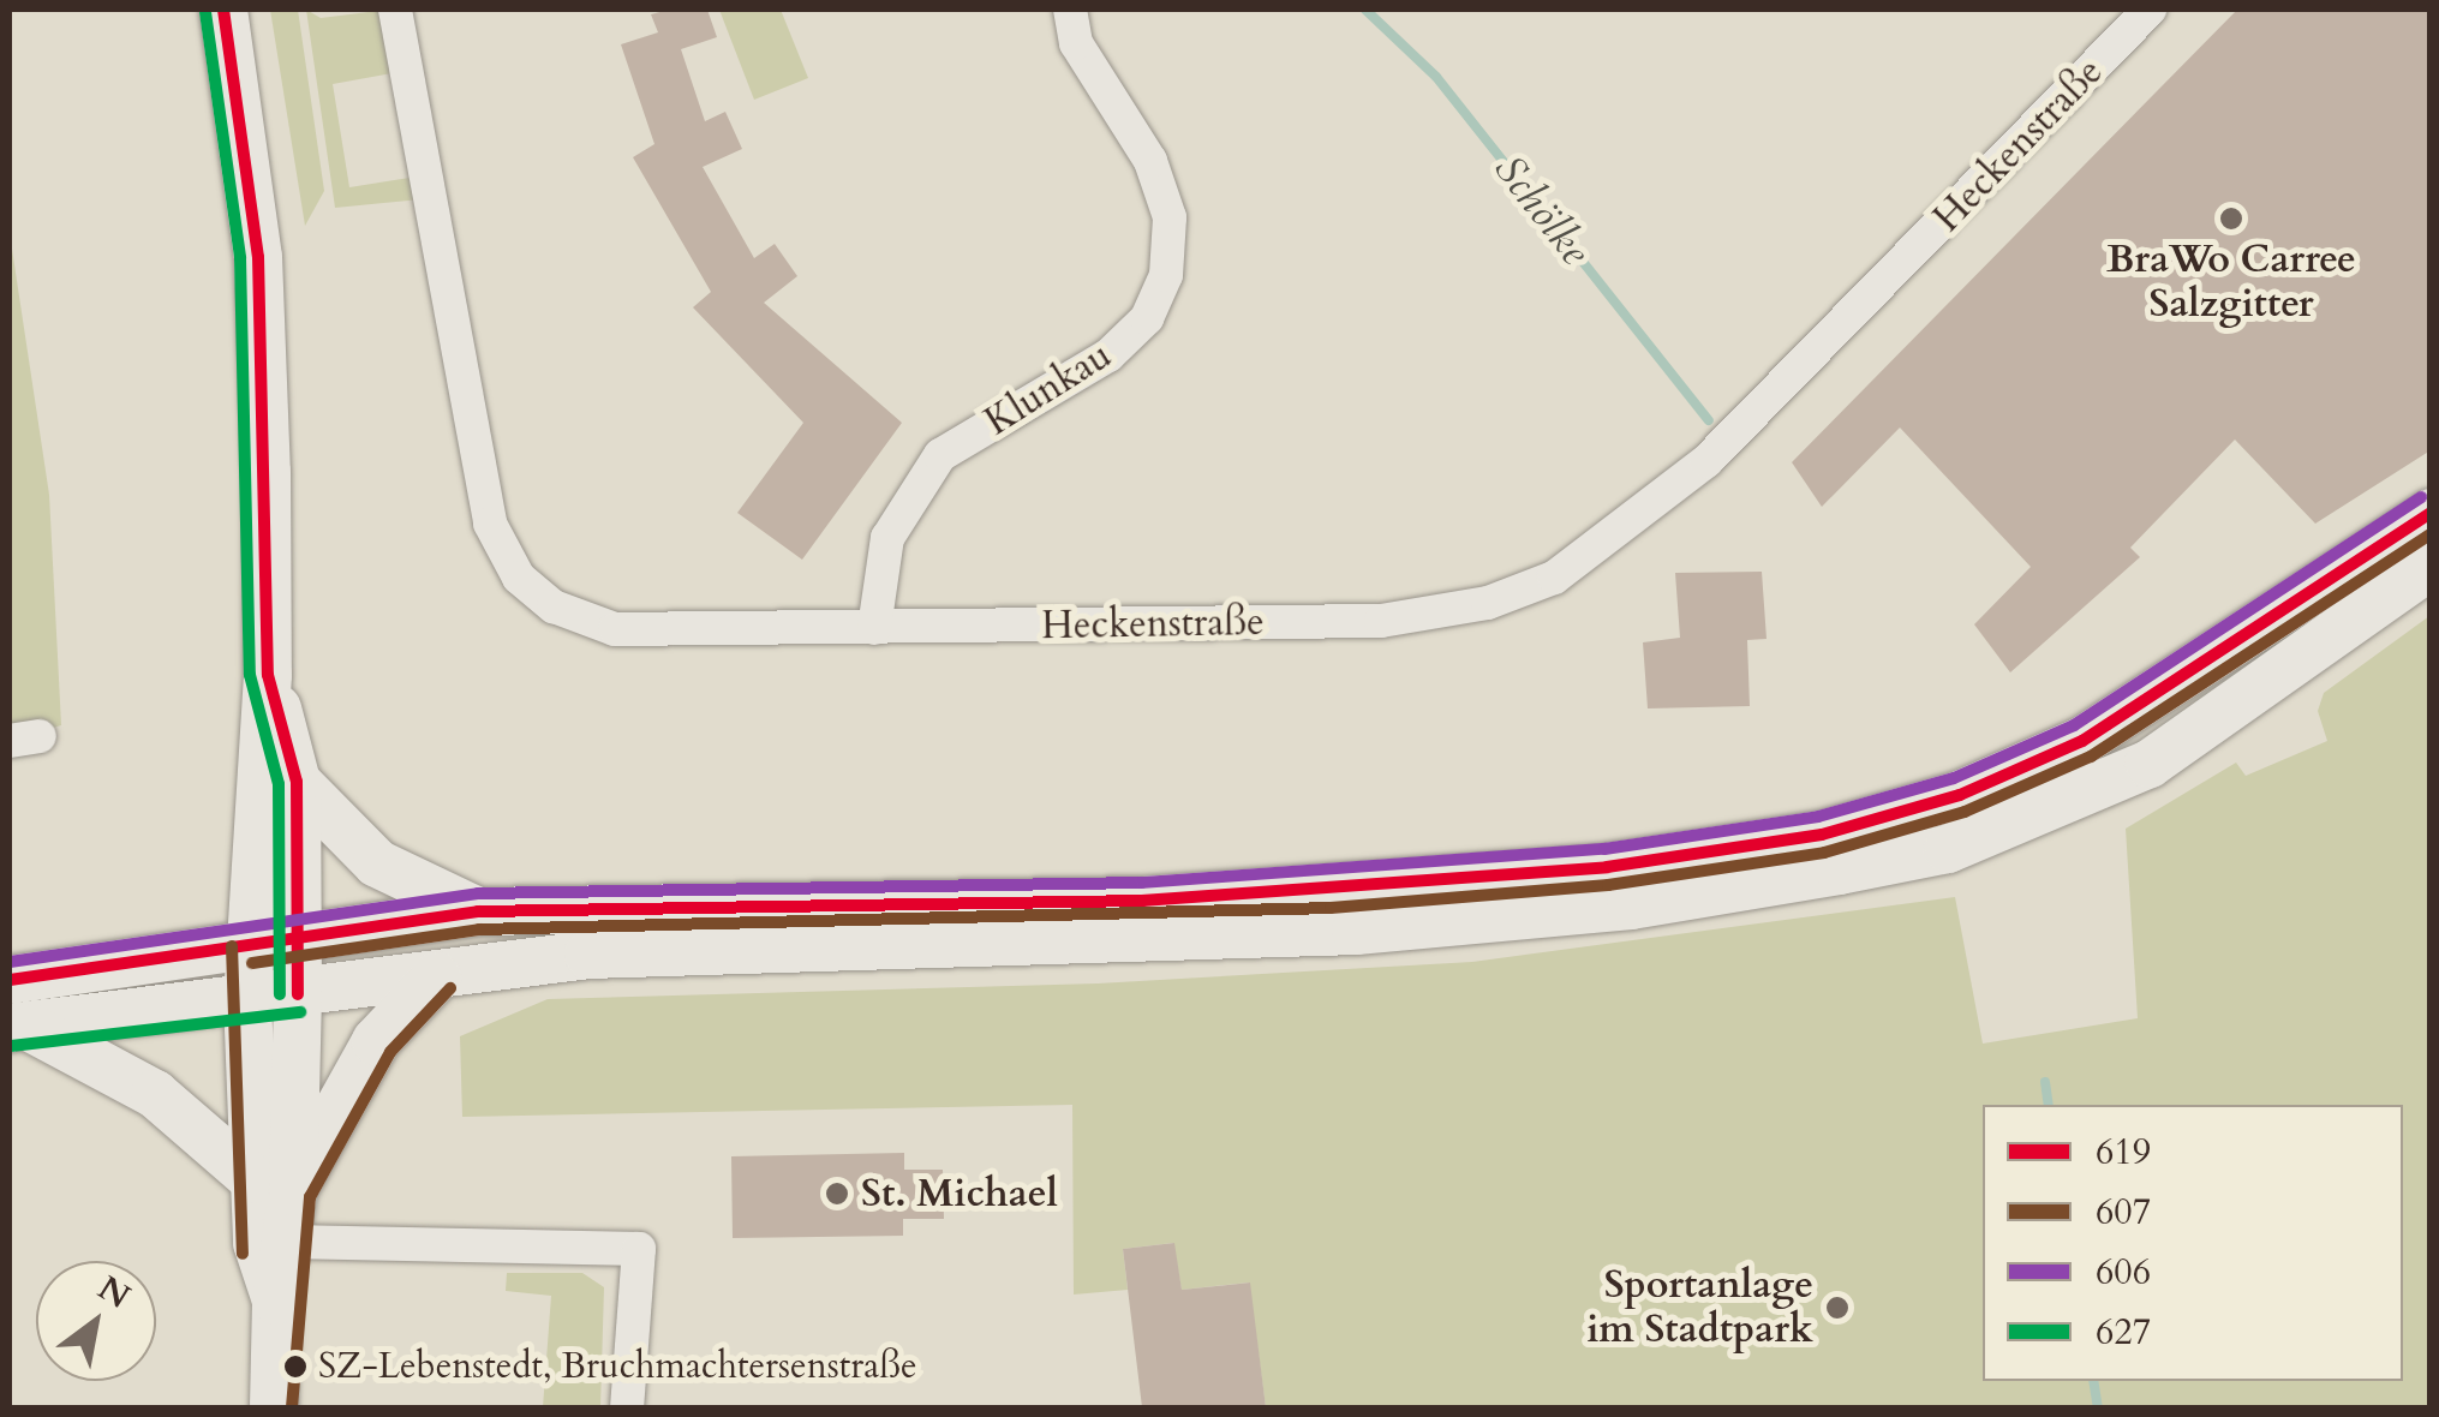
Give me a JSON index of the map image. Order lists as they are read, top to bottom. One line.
{"streets":{"street":["Heckenstraße","Klunkau"]},"crossings":[["Heckenstraße","Klunkau"]],"water":["Schölke"],"places":["BraWo Carree Salzgitter","St. Michael","Sportanlage im Stadtpark","SZ-Lebenstedt, Bruchmachtersenstraße"],"lines":["transit line 619","transit line 627","transit line 606","transit line 607"],"legend":["619","607","606","627"],"north":"top right"}
